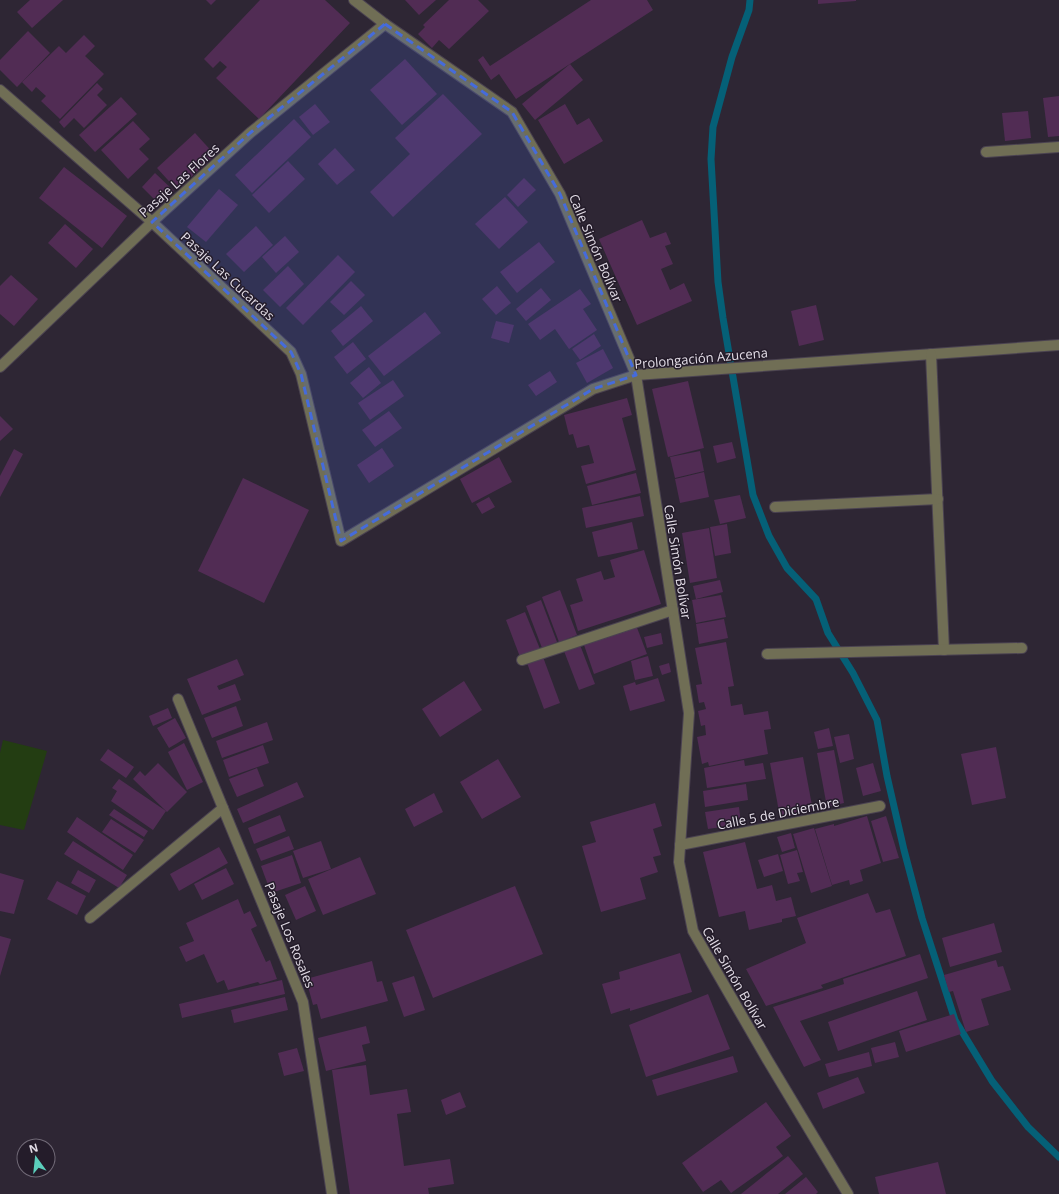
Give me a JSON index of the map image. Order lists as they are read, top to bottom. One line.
{"streets":{"street":["Pasaje Las Flores","Calle Simón Bolívar","Pasaje Las Cucardas","Prolongación Azucena","Calle 5 de Diciembre","Pasaje Los Rosales"]},"crossings":[["Pasaje Las Flores","Calle Simón Bolívar"],["Pasaje Las Flores","Pasaje Las Cucardas"],["Calle Simón Bolívar","Prolongación Azucena"],["Calle Simón Bolívar","Calle 5 de Diciembre"],["Pasaje Las Cucardas","Prolongación Azucena"]],"north":"top"}
